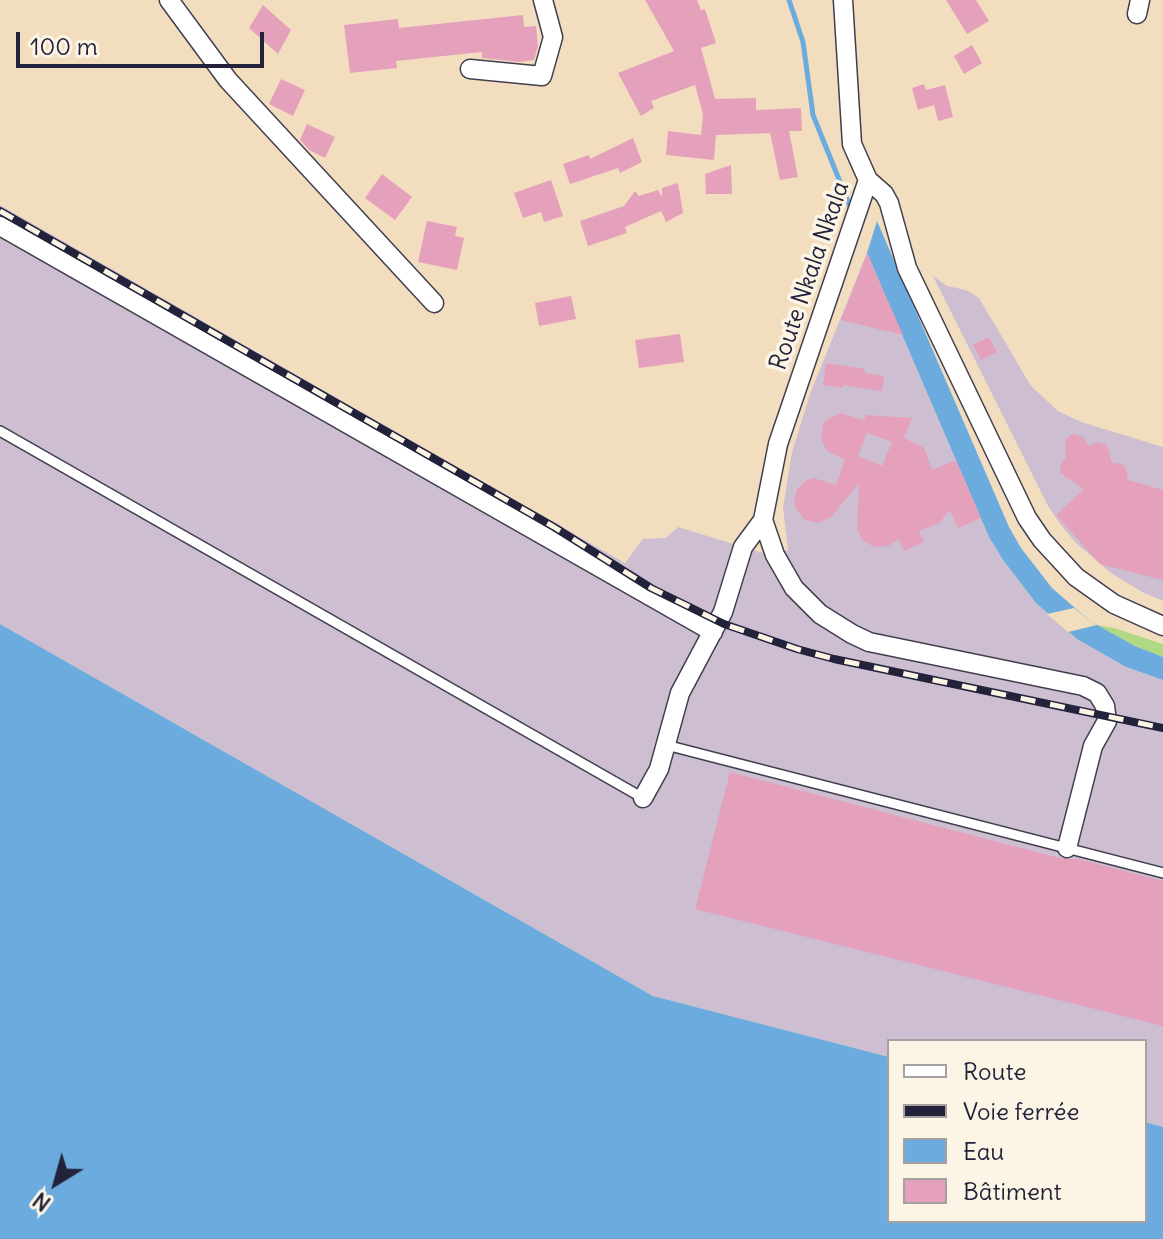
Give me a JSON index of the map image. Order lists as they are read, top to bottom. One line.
{"streets":{"street":["Route Nkala Nkala"]},"legend":["Route","Voie ferrée","Eau","Bâtiment"],"scale_bar":"100 m","north":"bottom left"}
